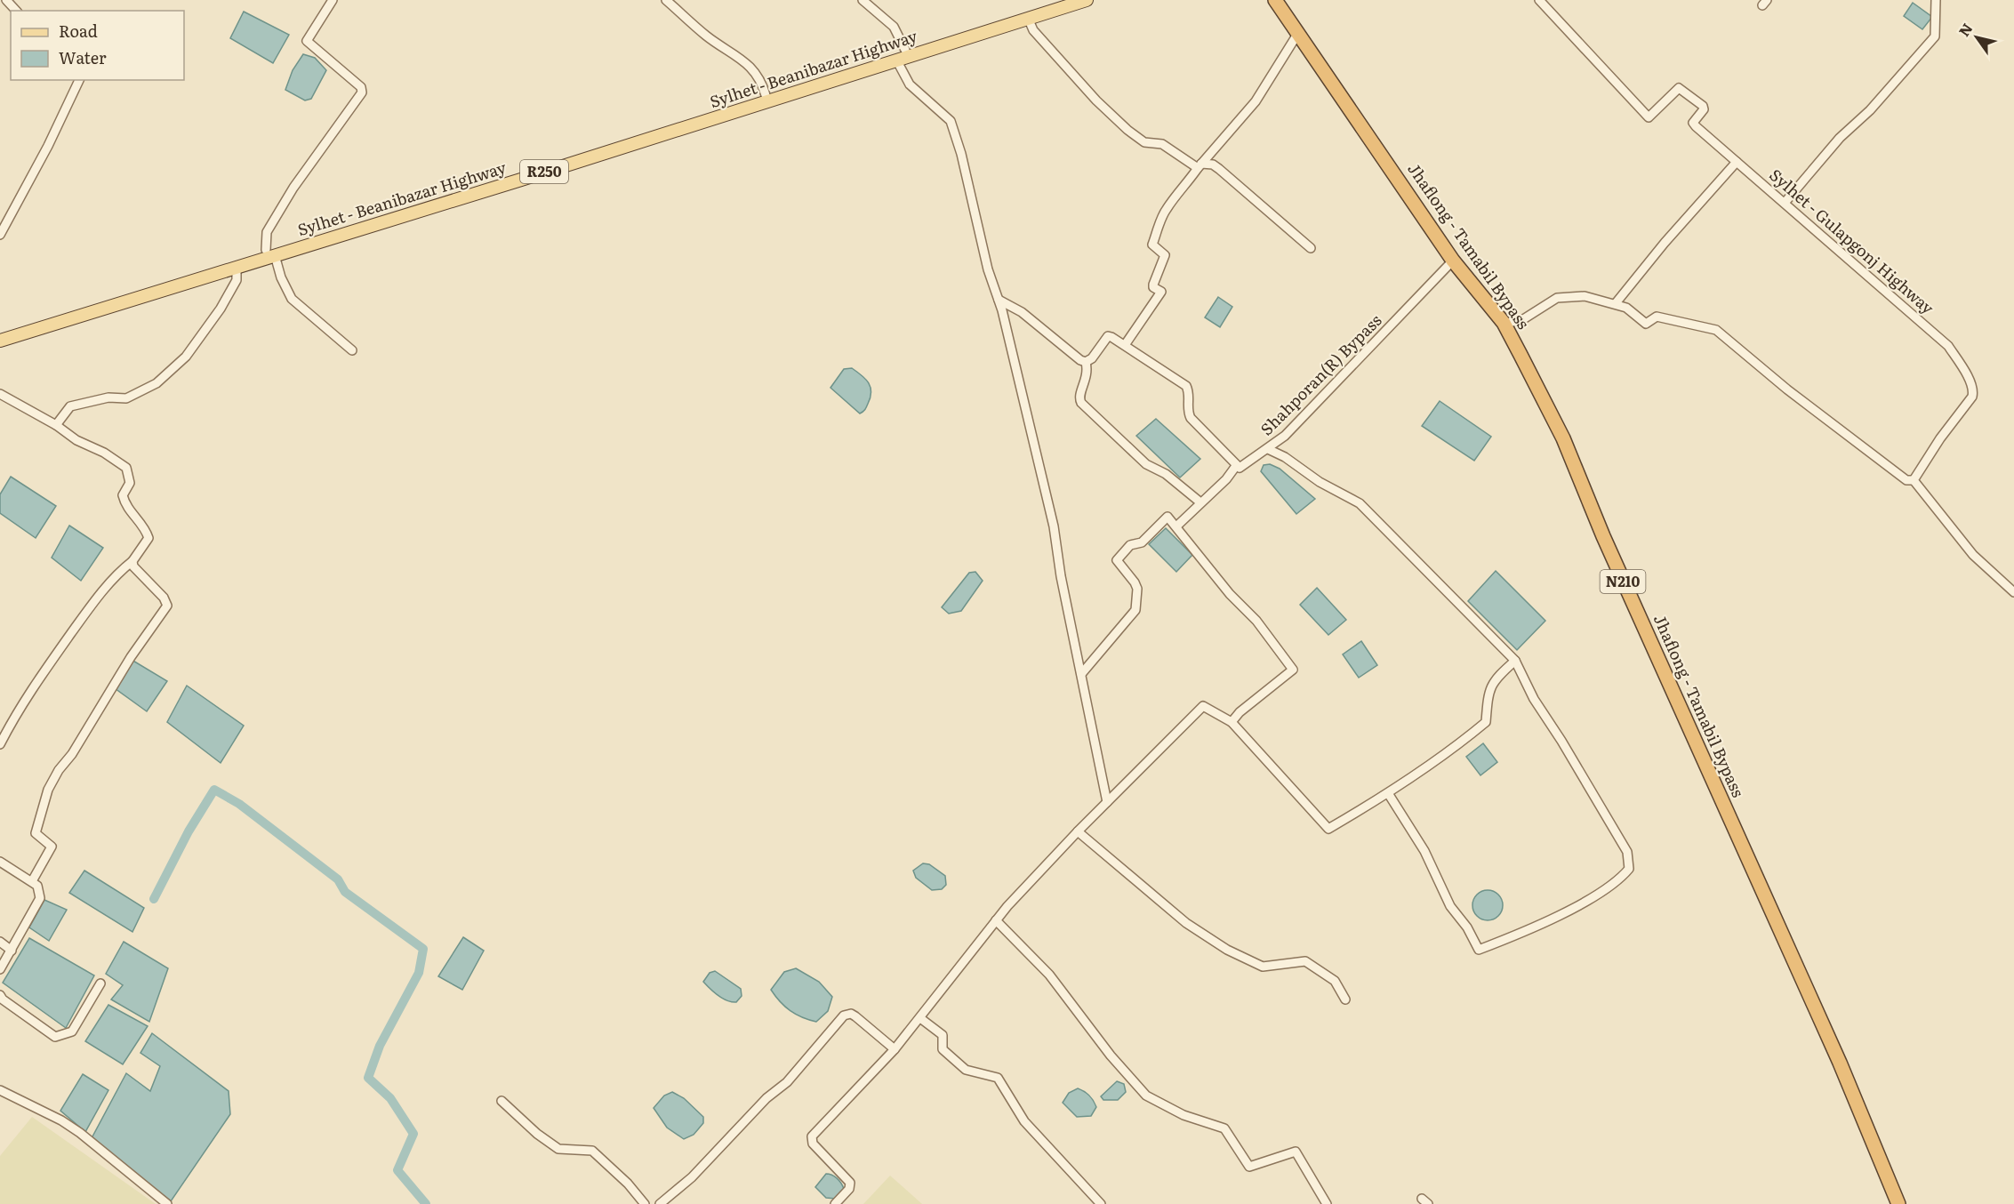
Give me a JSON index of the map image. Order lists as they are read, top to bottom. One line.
{"streets":{"highway":["Jhaflong - Tamabil Bypass","N210"],"main road":["Sylhet - Beanibazar Highway","R250"],"street":["Sylhet - Gulapgonj Highway","Shahporan(R) Bypass"]},"crossings":[["Jhaflong - Tamabil Bypass","Shahporan(R) Bypass"]],"legend":["Road","Water"],"north":"top left"}
